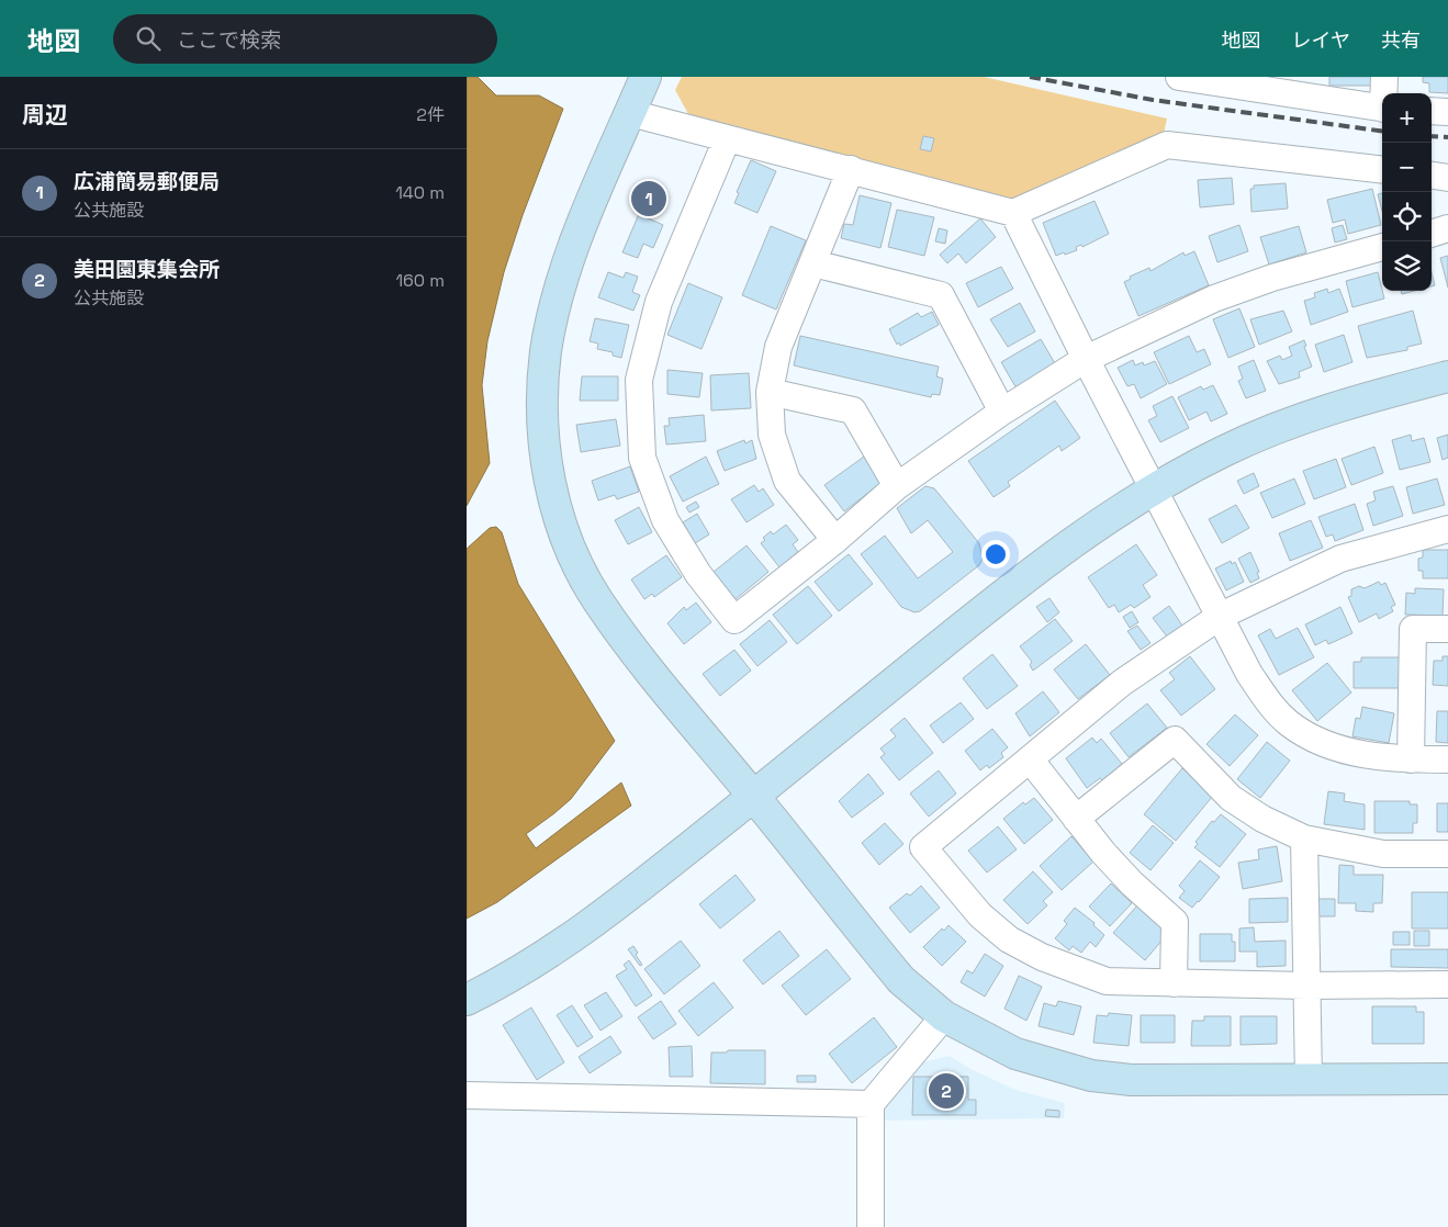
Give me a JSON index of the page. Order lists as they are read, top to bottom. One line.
{"page":{"header":"地図","search":"ここで検索","nav":["地図","レイヤ","共有"],"heading":["周辺","2件"],"map_buttons":["+","−"],"list":[{"mark":"1","name":"広浦簡易郵便局","note":"公共施設","value":"140 m"},{"mark":"2","name":"美田園東集会所","note":"公共施設","value":"160 m"}],"pins":["1","2"]}}
